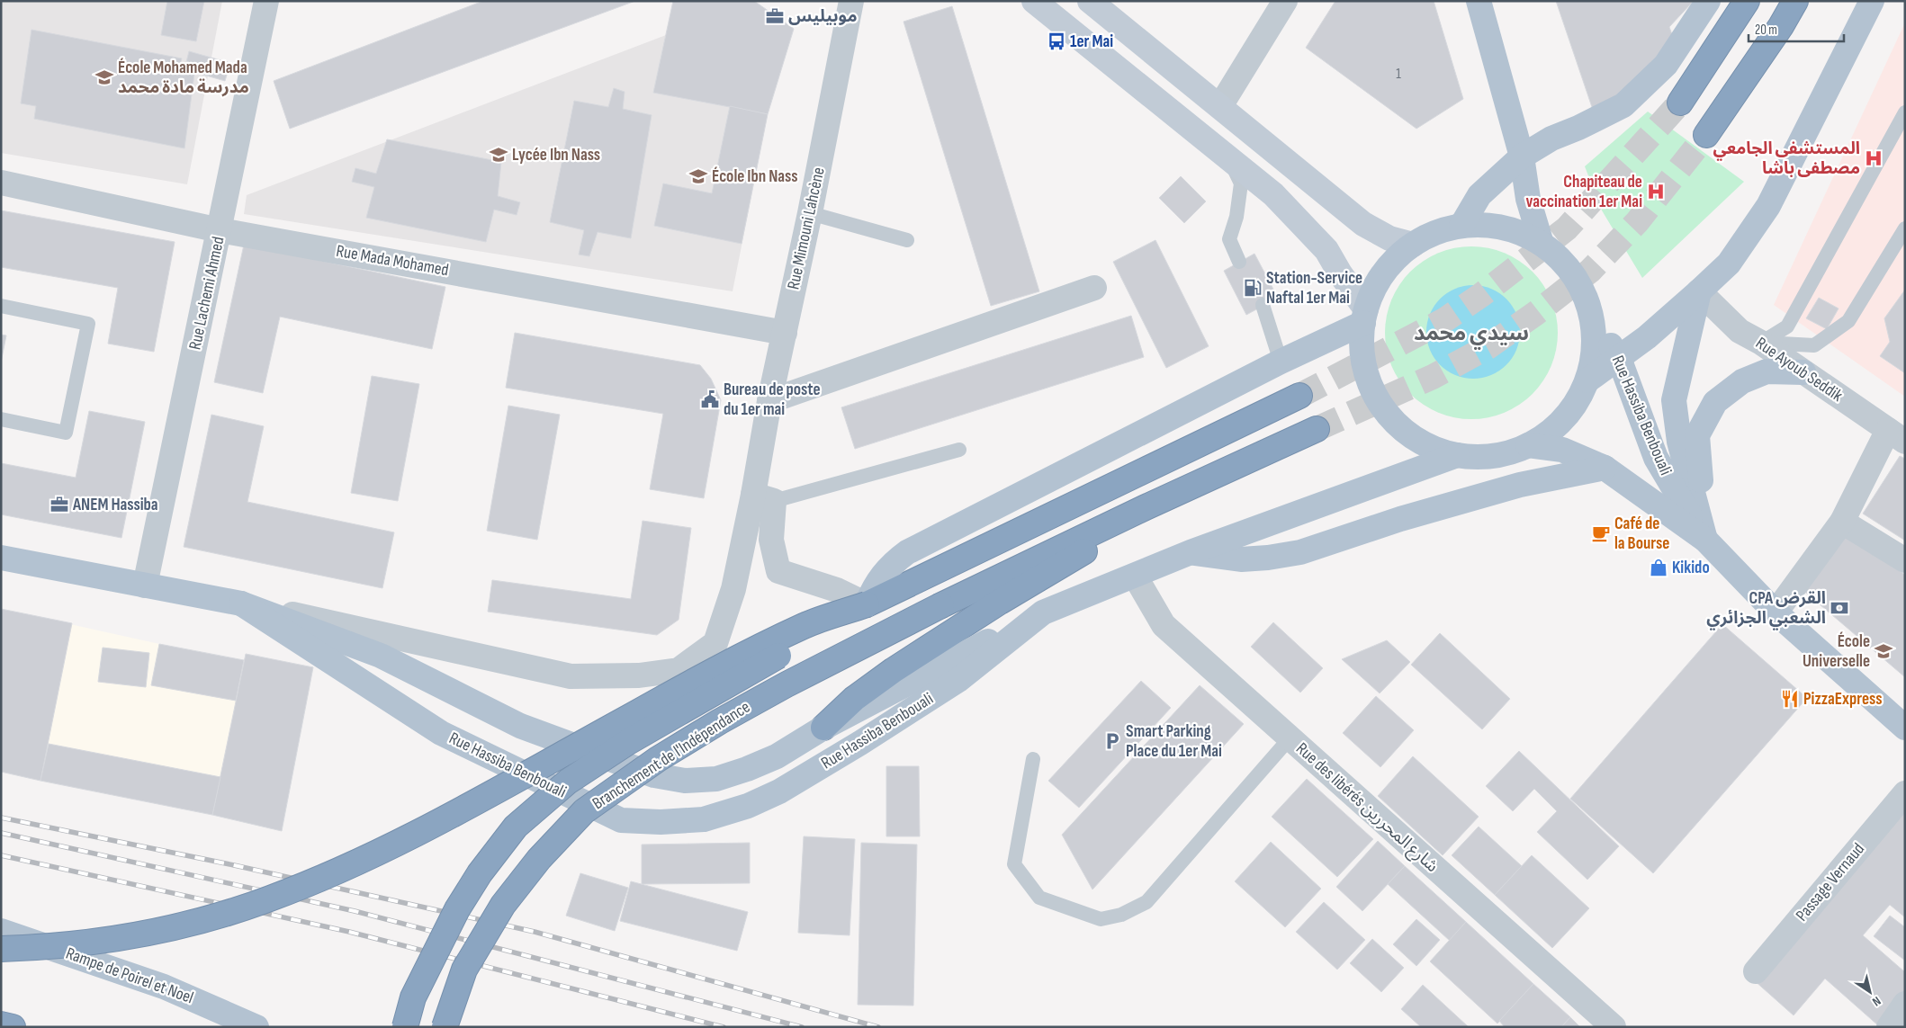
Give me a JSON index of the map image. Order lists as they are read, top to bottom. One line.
{"streets":{"highway":["Branchement de l'Indépendance"],"main road":["Rue Hassiba Benbouali","Rampe de Poirel et Noel"],"street":["Rue Mimouni Lahcène","Rue Mada Mohamed","Rue Lachemi Ahmed","Rue Ayoub Seddik","Rue des libérés شارع المحررين","Passage Vernaud"]},"crossings":[["Rue Mimouni Lahcène","Rue Mada Mohamed"],["Rue Mada Mohamed","Rue Lachemi Ahmed"],["Rue Hassiba Benbouali","Rue des libérés شارع المحررين"]],"districts":["سيدي محمد"],"places":{"office":["موبيليس","ANEM Hassiba"],"bus stop":["1er Mai"],"school or university":["École Mohamed Mada مدرسة مادة محمد","Lycée Ibn Nass","École Ibn Nass","École Universelle"],"hospital":["المستشفى الجامعي مصطفى باشا","Chapiteau de vaccination 1er Mai"],"fuel station":["Station-Service Naftal 1er Mai"],"public building":["Bureau de poste du 1er mai"],"cafe":["Café de la Bourse"],"shop":["Kikido"],"bank":["CPA القرض الشعبي الجزائري"],"restaurant":["PizzaExpress"],"parking":["Smart Parking Place du 1er Mai"]},"house_numbers":["1"],"scale_bar":"20 m","north":"bottom right"}
